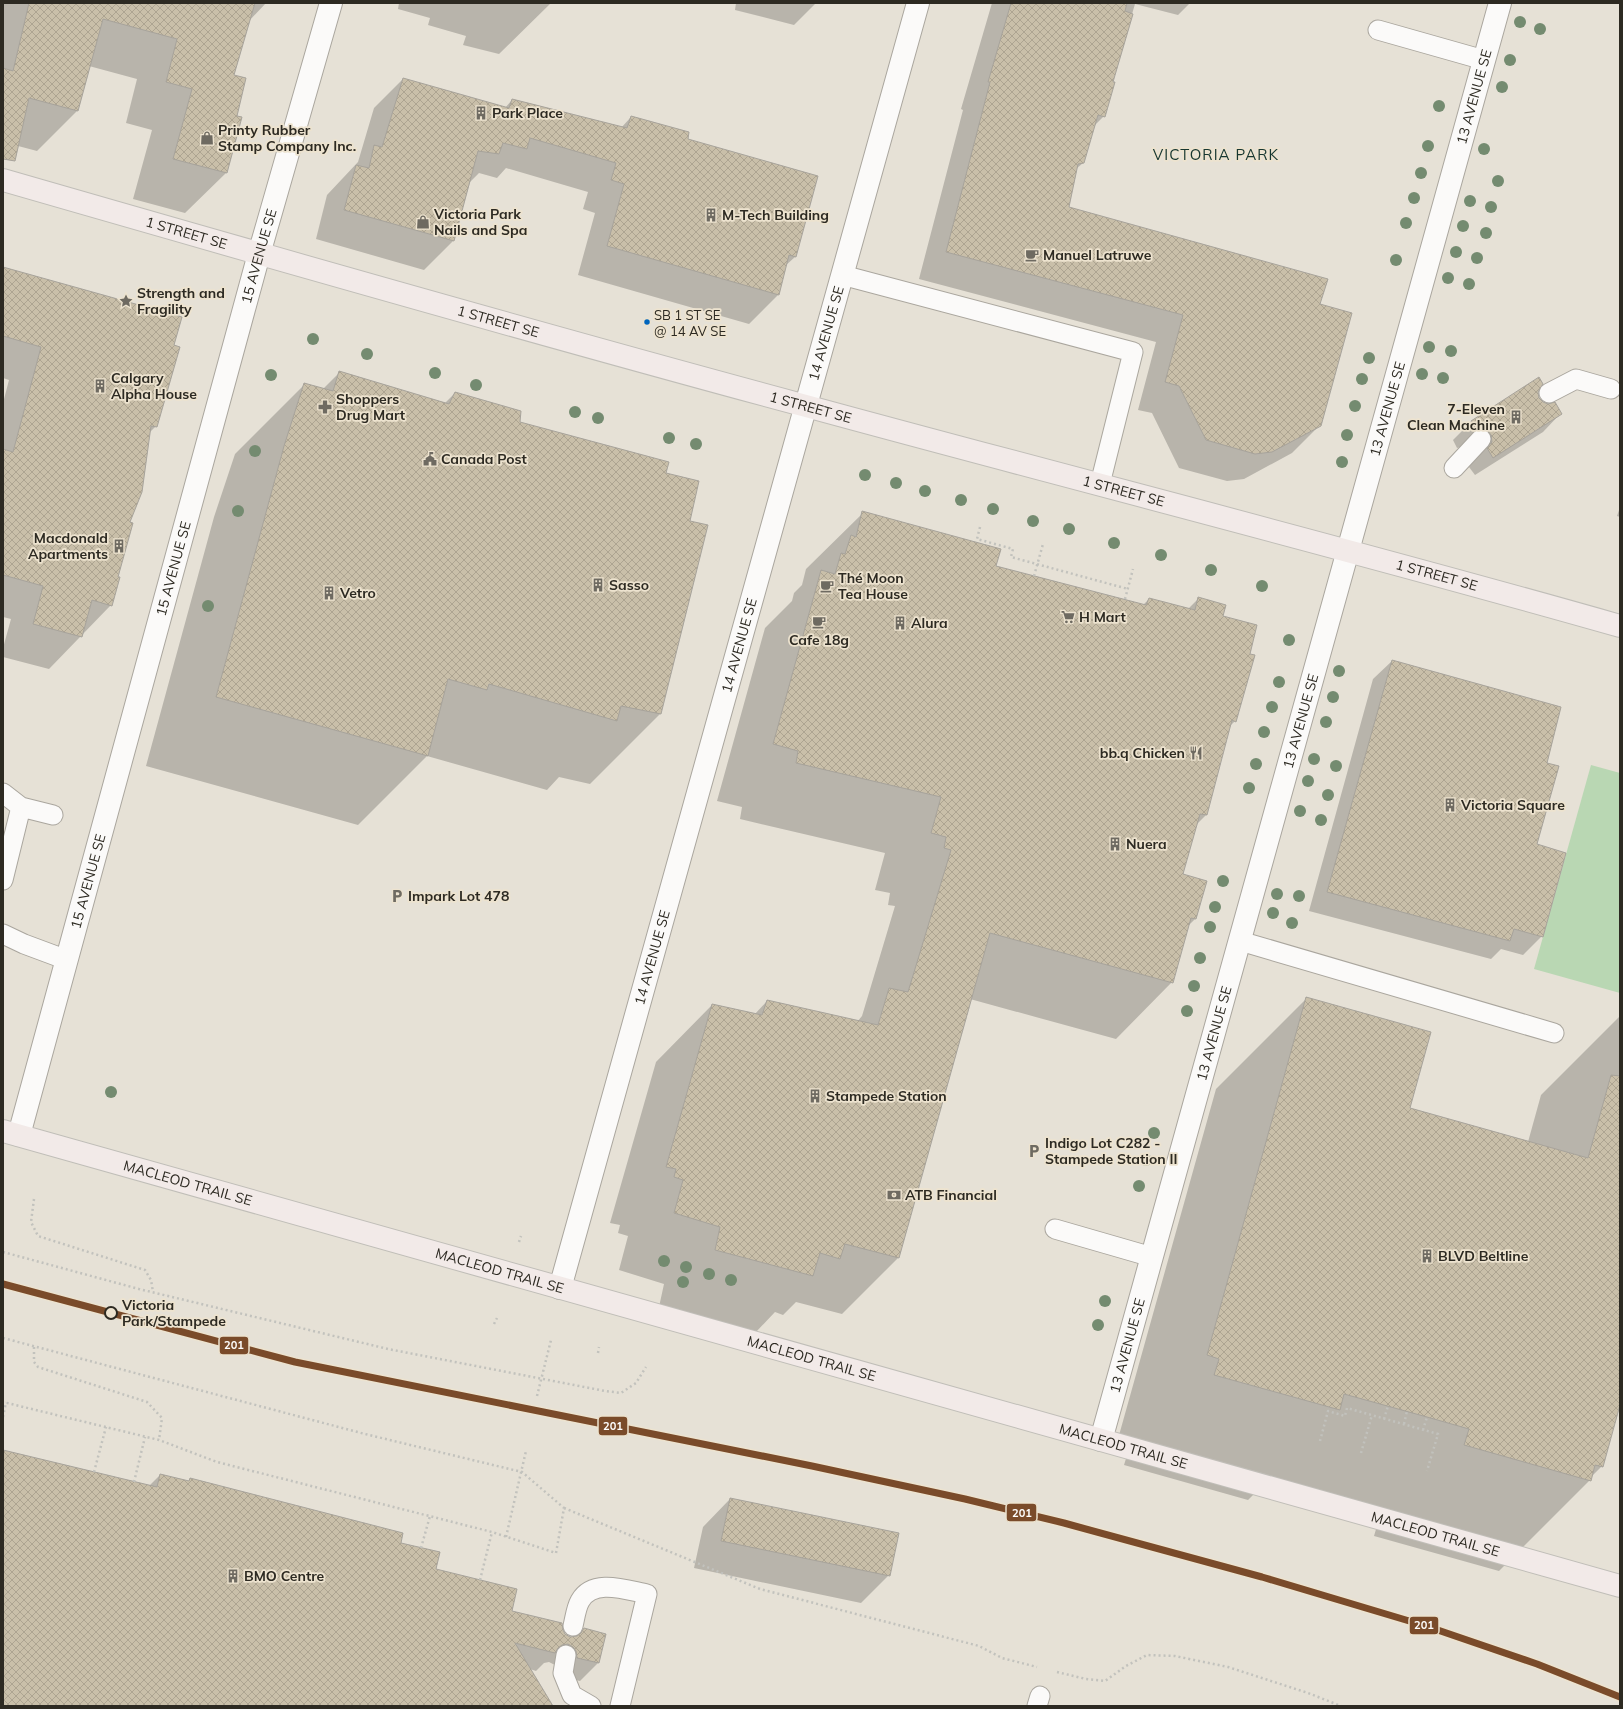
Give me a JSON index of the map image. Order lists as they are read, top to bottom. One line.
{"streets":{"main road":["1 STREET SE","MACLEOD TRAIL SE"],"street":["13 AVENUE SE","15 AVENUE SE","14 AVENUE SE"]},"crossings":[["13 AVENUE SE","1 STREET SE"],["13 AVENUE SE","MACLEOD TRAIL SE"],["1 STREET SE","15 AVENUE SE"],["1 STREET SE","14 AVENUE SE"],["15 AVENUE SE","MACLEOD TRAIL SE"],["14 AVENUE SE","MACLEOD TRAIL SE"]],"districts":["VICTORIA PARK"],"places":{"building":["Park Place","M-Tech Building","Calgary Alpha House","7-Eleven Clean Machine","Macdonald Apartments","Sasso","Vetro","Alura","Victoria Square","Nuera","Stampede Station","BLVD Beltline","BMO Centre"],"shop":["Printy Rubber Stamp Company Inc.","Victoria Park Nails and Spa"],"cafe":["Manuel Latruwe","Thé Moon Tea House","Cafe 18g"],"place":["Strength and Fragility"],"other":["SB 1 ST SE @ 14 AV SE","Victoria Park/Stampede"],"pharmacy":["Shoppers Drug Mart"],"public building":["Canada Post"],"supermarket":["H Mart"],"restaurant":["bb.q Chicken"],"parking":["Impark Lot 478","Indigo Lot C282 - Stampede Station II"],"bank":["ATB Financial"]},"lines":["transit line 201"]}
